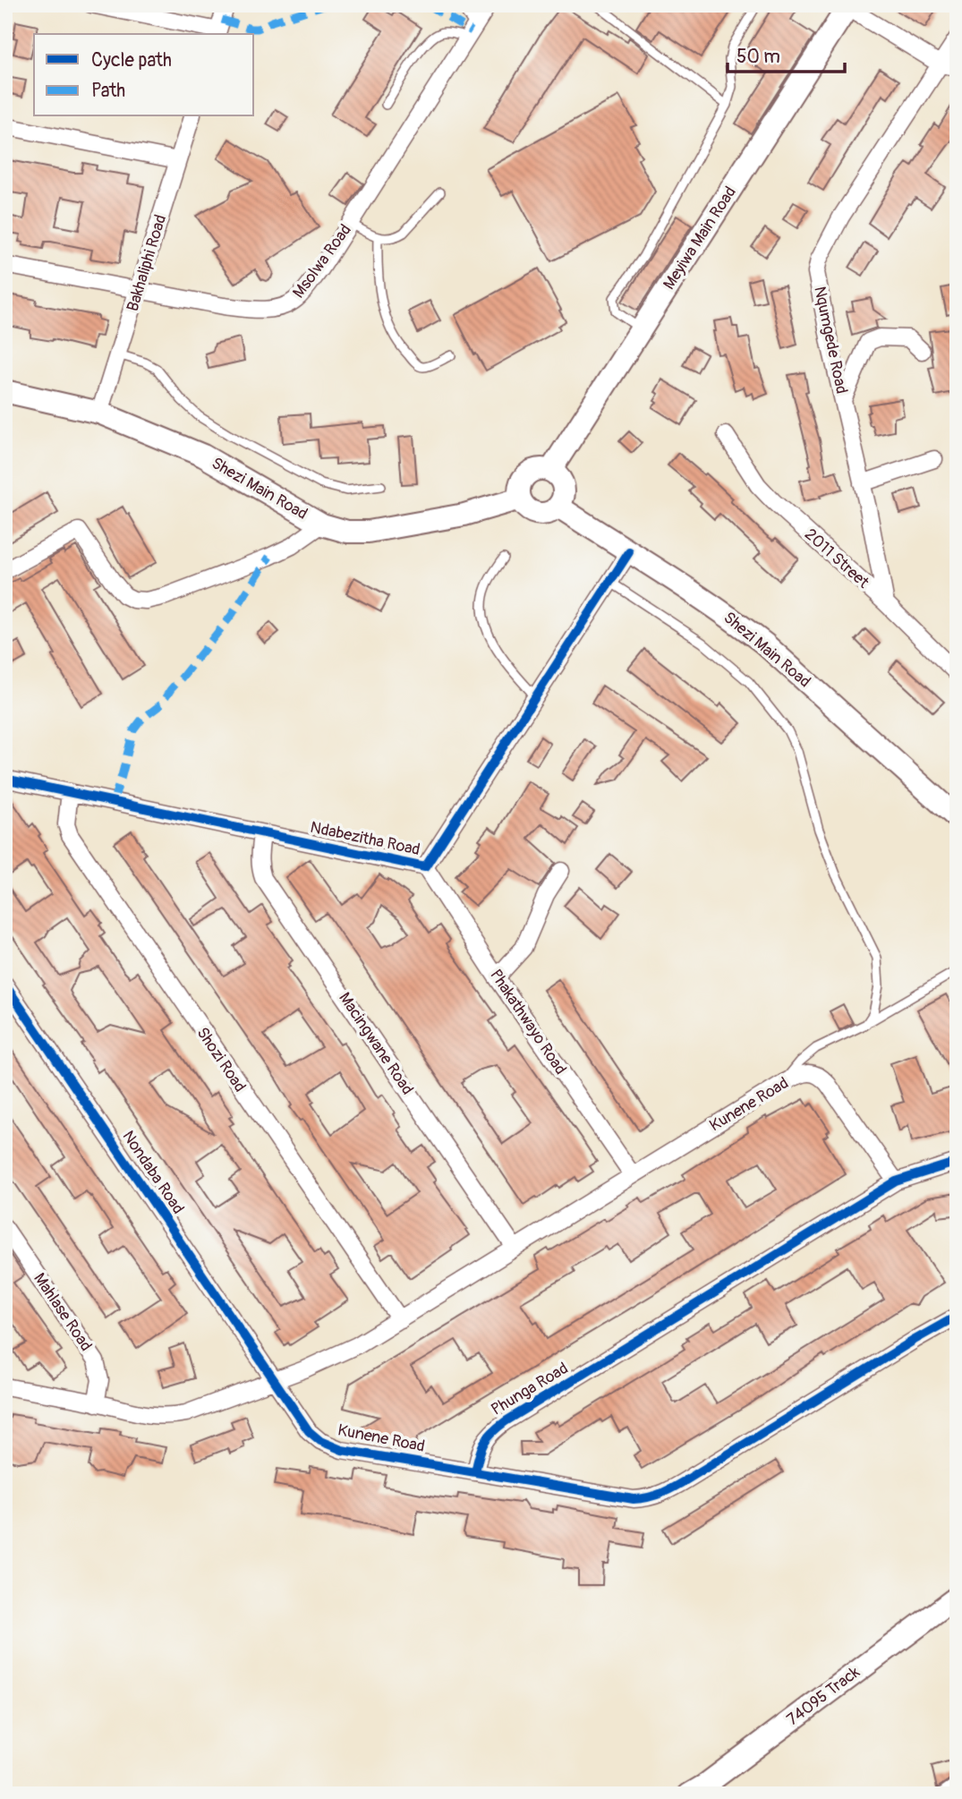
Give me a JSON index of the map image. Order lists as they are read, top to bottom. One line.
{"streets":{"street":["Meyiwa Main Road","Msolwa Road","Bakhaliphi Road","Nqumgede Road","Shezi Main Road","2011 Street","Ndabezitha Road","Phakathwayo Road","Macingwane Road","Shozi Road","Kunene Road","Nondaba Road","Mahlase Road","Phunga Road","74095 Track"]},"crossings":[["Meyiwa Main Road","Shezi Main Road"],["Msolwa Road","Bakhaliphi Road"],["Bakhaliphi Road","Shezi Main Road"],["Nqumgede Road","2011 Street"],["Shezi Main Road","Ndabezitha Road"],["Ndabezitha Road","Phakathwayo Road"],["Ndabezitha Road","Macingwane Road"],["Ndabezitha Road","Shozi Road"],["Phakathwayo Road","Kunene Road"],["Macingwane Road","Kunene Road"],["Shozi Road","Kunene Road"],["Kunene Road","Nondaba Road"],["Kunene Road","Mahlase Road"],["Kunene Road","Phunga Road"]],"legend":["Cycle path","Path"],"scale_bar":"50 m"}
